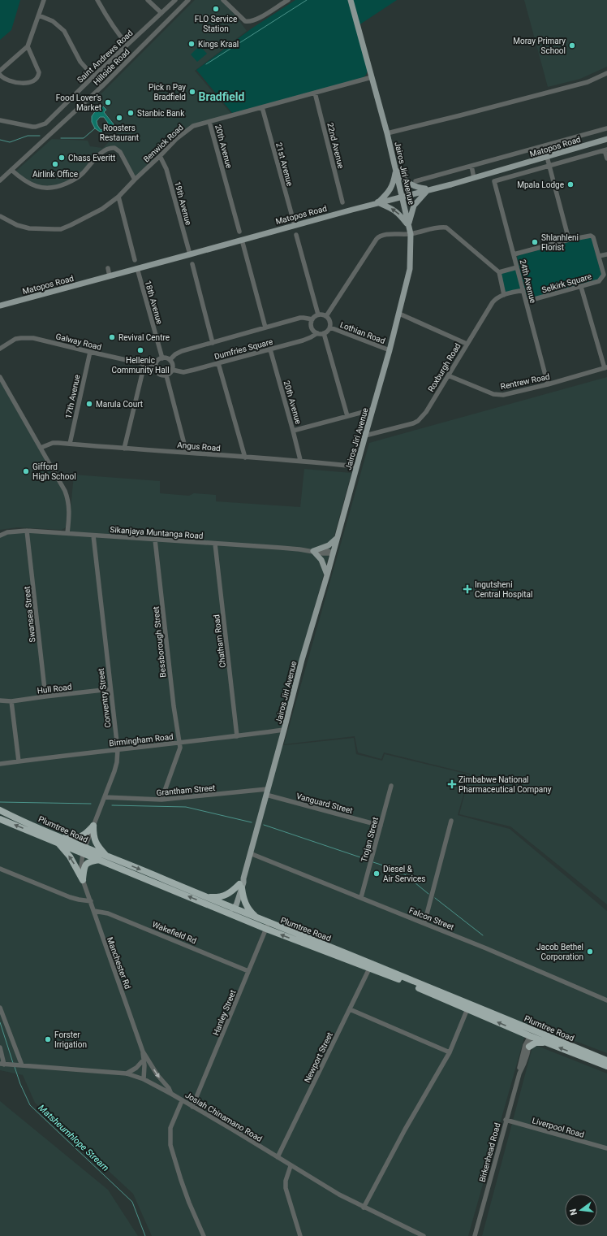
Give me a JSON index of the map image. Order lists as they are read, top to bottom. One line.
{"streets":{"highway":["Plumtree Road"],"main road":["Matopos Road","Jairos Jiri Avenue"],"street":["Saint Andrews Road","Hillside Road","Benwick Road","22nd Avenue","20th Avenue","21st Avenue","19th Avenue","24th Avenue","Selkirk Square","18th Avenue","Lothian Road","Galway Road","Dumfries Square","Roxburgh Road","Rentrew Road","Angus Road","Sikanjaya Muntanga Road","Swansea Street","Chatham Road","Bessborough Street","Hull Road","Conventry Street","Birmingham Road","Grantham Street","Vanguard Street","Trojan Street","Falcon Street","Wakefield Rd","Manchester Rd","Hanley Street","Newport Street","Josiah Chinamano Road","Liverpool Road","Birkenhead Road"]},"crossings":[["Benwick Road","22nd Avenue"],["Benwick Road","20th Avenue"],["Benwick Road","21st Avenue"],["Benwick Road","Jairos Jiri Avenue"],["Benwick Road","19th Avenue"],["20th Avenue","Dumfries Square"],["20th Avenue","Angus Road"],["Matopos Road","21st Avenue"],["Matopos Road","Jairos Jiri Avenue"],["Matopos Road","19th Avenue"],["Matopos Road","18th Avenue"],["Jairos Jiri Avenue","Lothian Road"],["Jairos Jiri Avenue","Roxburgh Road"],["Jairos Jiri Avenue","Angus Road"],["Jairos Jiri Avenue","Sikanjaya Muntanga Road"],["Jairos Jiri Avenue","Birmingham Road"],["Jairos Jiri Avenue","Grantham Street"],["Jairos Jiri Avenue","Vanguard Street"],["Jairos Jiri Avenue","Plumtree Road"],["Jairos Jiri Avenue","Falcon Street"],["24th Avenue","Selkirk Square"],["24th Avenue","Roxburgh Road"],["24th Avenue","Rentrew Road"],["18th Avenue","Galway Road"],["18th Avenue","Dumfries Square"],["Lothian Road","Dumfries Square"],["Galway Road","Dumfries Square"],["Roxburgh Road","Rentrew Road"],["Sikanjaya Muntanga Road","Swansea Street"],["Sikanjaya Muntanga Road","Chatham Road"],["Sikanjaya Muntanga Road","Bessborough Street"],["Sikanjaya Muntanga Road","Conventry Street"],["Swansea Street","Hull Road"],["Chatham Road","Birmingham Road"],["Bessborough Street","Birmingham Road"],["Hull Road","Conventry Street"],["Conventry Street","Birmingham Road"],["Conventry Street","Grantham Street"],["Conventry Street","Plumtree Road"],["Conventry Street","Manchester Rd"],["Grantham Street","Vanguard Street"],["Vanguard Street","Trojan Street"],["Plumtree Road","Hanley Street"],["Plumtree Road","Newport Street"],["Plumtree Road","Birkenhead Road"],["Trojan Street","Falcon Street"],["Wakefield Rd","Manchester Rd"],["Wakefield Rd","Hanley Street"],["Hanley Street","Josiah Chinamano Road"],["Newport Street","Josiah Chinamano Road"],["Liverpool Road","Birkenhead Road"]],"districts":["Bradfield"],"water":["Matsheumhlope Stream"],"places":{"other":["FLO Service Station","Kings Kraal","Moray Primary School","Pick n Pay Bradfield","Food Lover’s Market","Stanbic Bank","Roosters Restaurant","Chass Everitt","Airlink Office","Mpala Lodge","Shlanhleni Florist","Revival Centre","Hellenic Community Hall","Marula Court","Gifford High School","Diesel & Air Services","Jacob Bethel Corporation","Forster Irrigation"],"health":["Ingutsheni Central Hospital","Zimbabwe National Pharmaceutical Company"]},"north":"left"}
